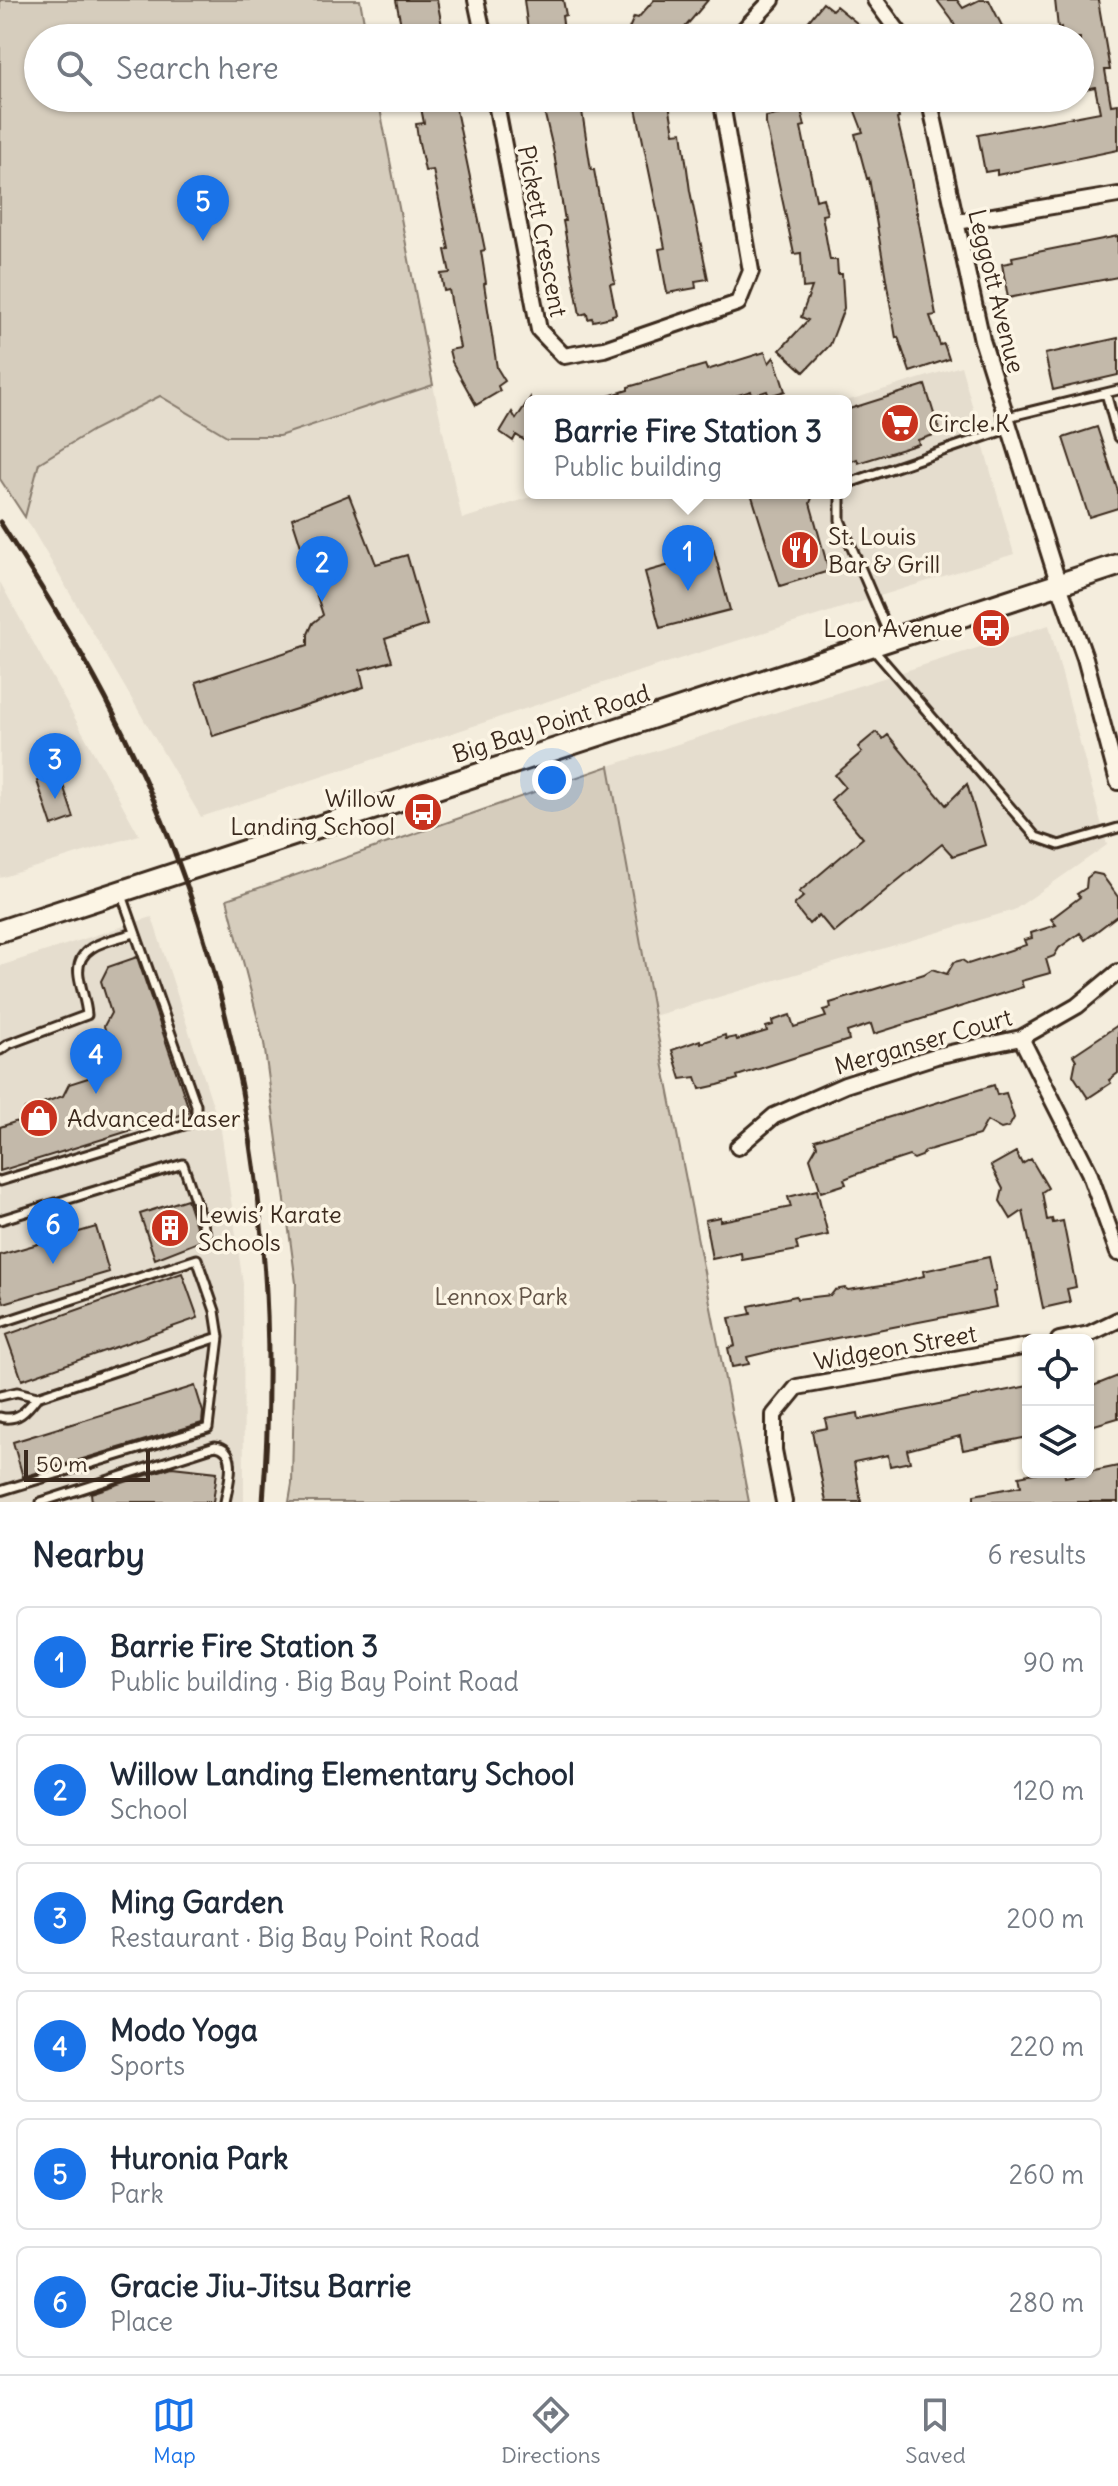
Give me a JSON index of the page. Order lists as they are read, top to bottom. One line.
{"streets":{"street":["Pickett Crescent","Leggott Avenue","Big Bay Point Road","Merganser Court","Widgeon Street"]},"crossings":[["Leggott Avenue","Big Bay Point Road"]],"parks":["Lennox Park"],"places":{"supermarket":["Circle K"],"restaurant":["St. Louis Bar & Grill"],"bus stop":["Loon Avenue","Willow Landing School"],"shop":["Advanced Laser"],"building":["Lewis’ Karate Schools"]},"scale_bar":"50 m","page":{"search":"Search here","pins":["5","1","2","3","4","6"],"popup":["Barrie Fire Station 3","Public building"],"scale":"50 m","heading":["Nearby","6 results"],"list":[{"mark":"1","name":"Barrie Fire Station 3","note":"Public building · Big Bay Point Road","value":"90 m"},{"mark":"2","name":"Willow Landing Elementary School","note":"School","value":"120 m"},{"mark":"3","name":"Ming Garden","note":"Restaurant · Big Bay Point Road","value":"200 m"},{"mark":"4","name":"Modo Yoga","note":"Sports","value":"220 m"},{"mark":"5","name":"Huronia Park","note":"Park","value":"260 m"},{"mark":"6","name":"Gracie Jiu-Jitsu Barrie","note":"Place","value":"280 m"}],"nav":["Map","Directions","Saved"]}}
